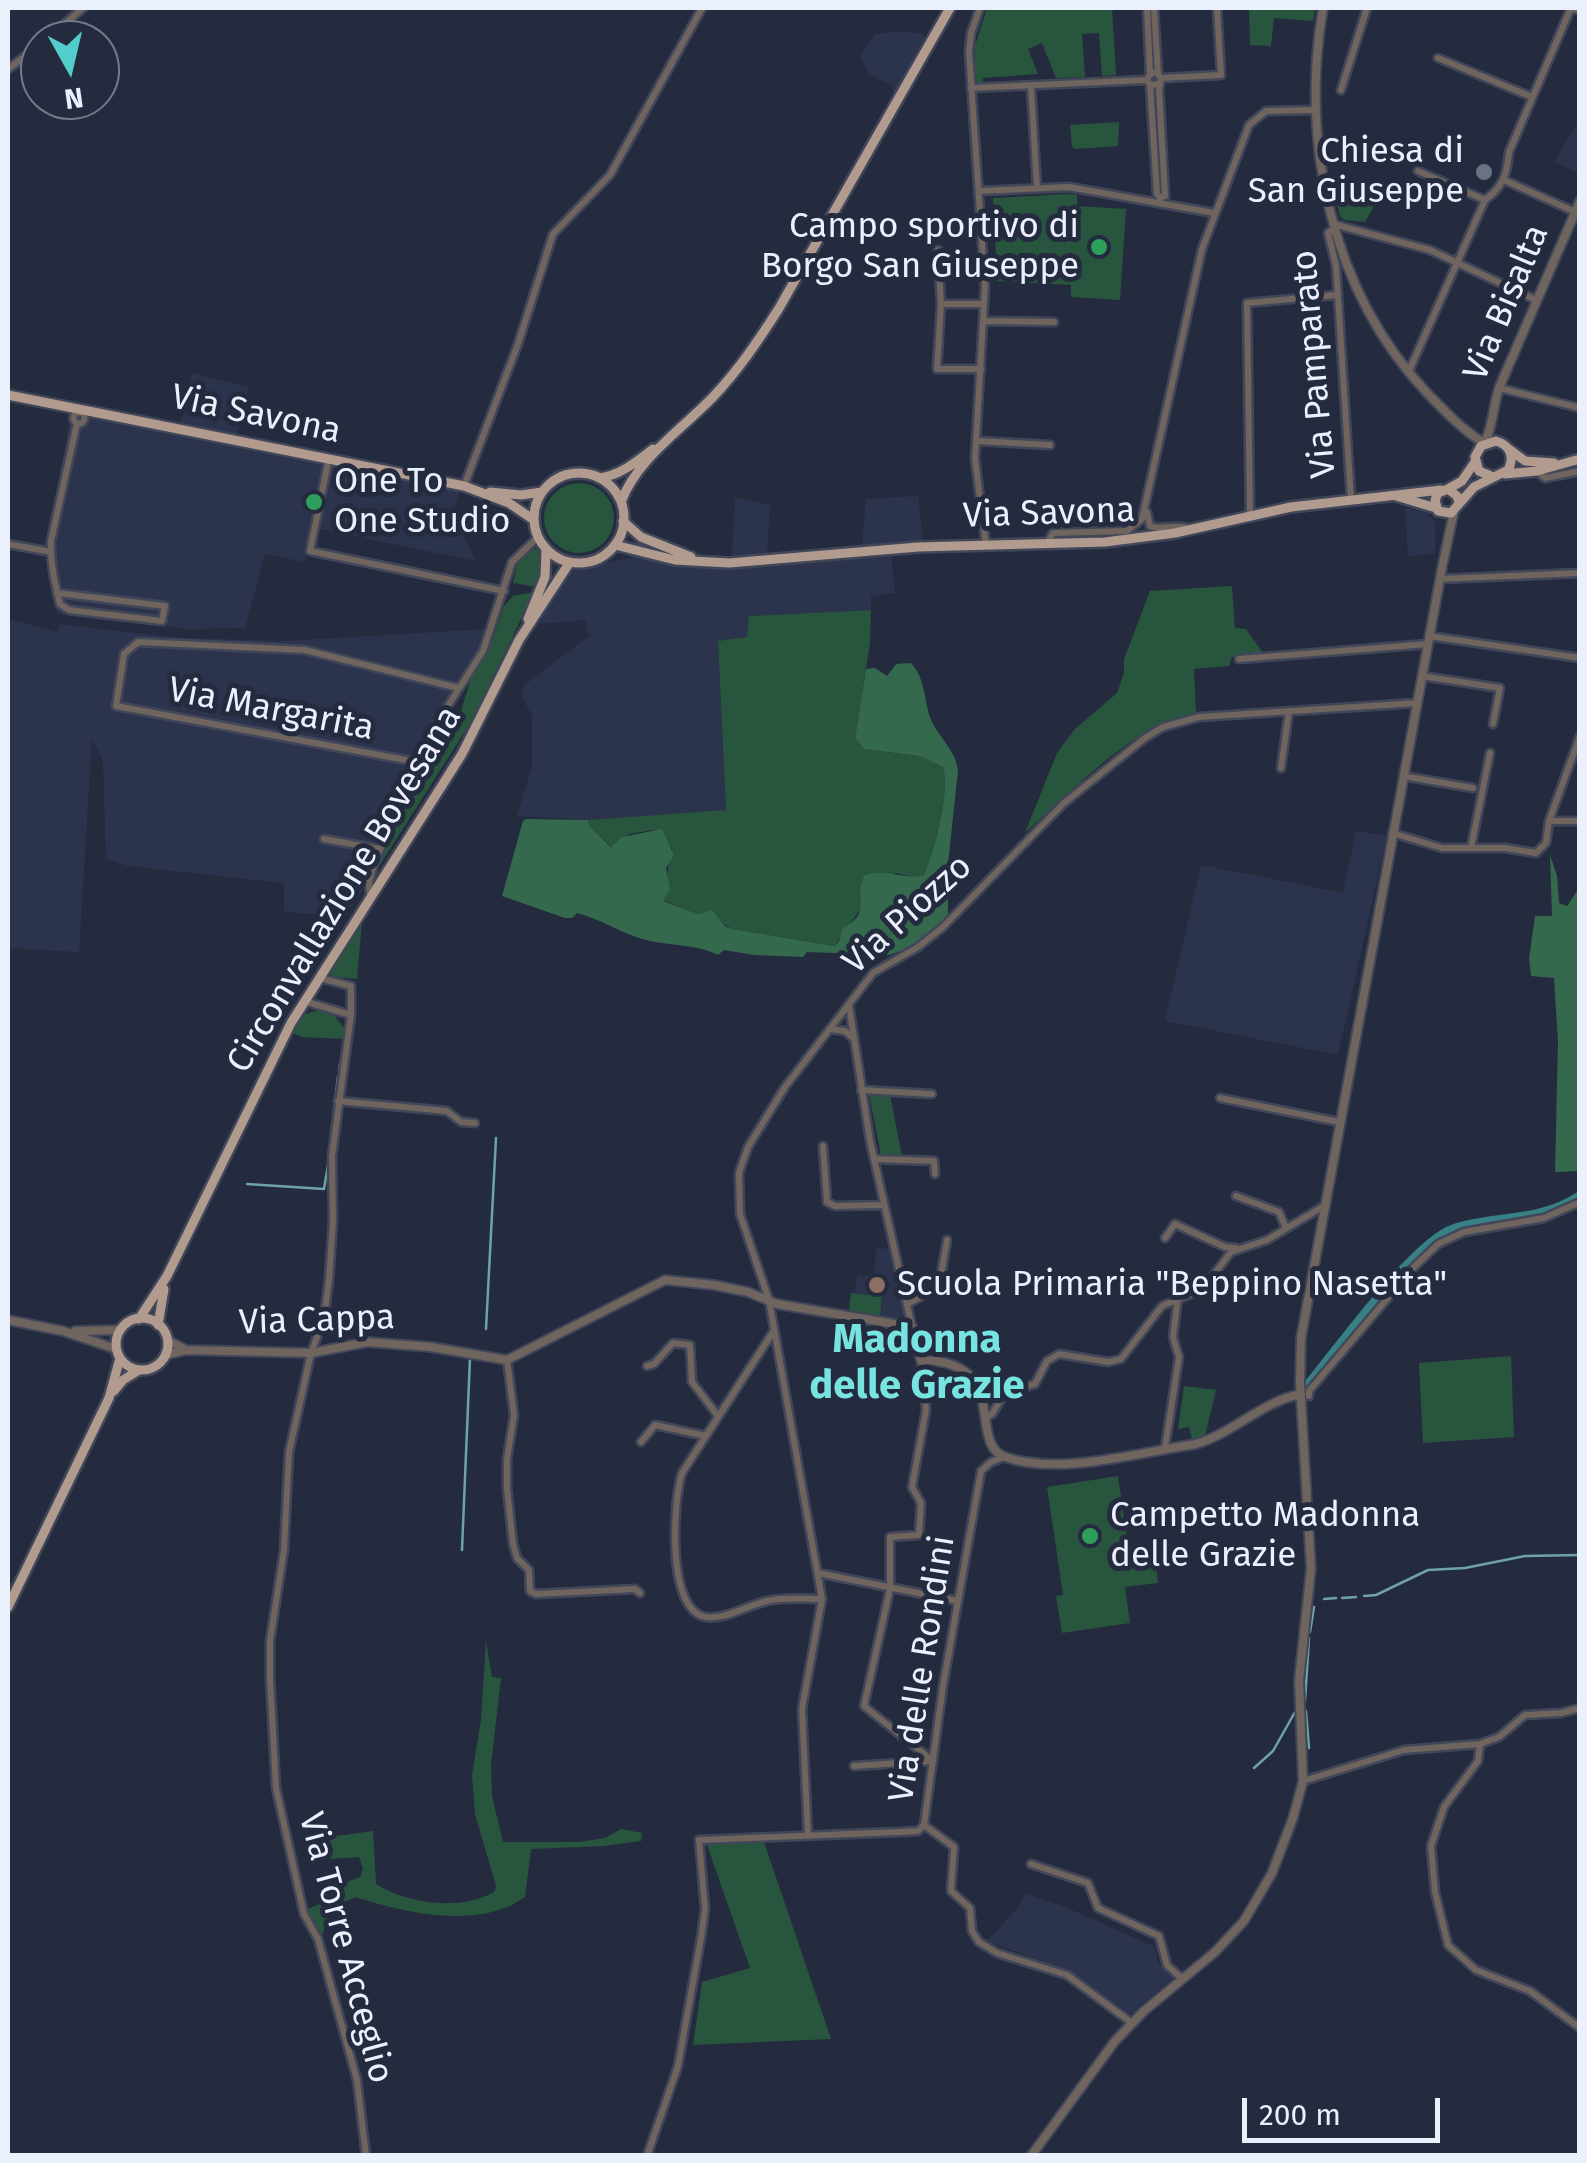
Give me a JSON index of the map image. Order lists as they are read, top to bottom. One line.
{"streets":{"main road":["Via Savona","Circonvallazione Bovesana"],"street":["Via Bisalta","Via Pamparato","Via Margarita","Via Piozzo","Via Cappa","Via delle Rondini","Via Torre Acceglio"]},"crossings":[["Via Pamparato","Via Savona"],["Via Savona","Circonvallazione Bovesana"],["Circonvallazione Bovesana","Via Torre Acceglio"],["Via Cappa","Via Torre Acceglio"]],"districts":["Madonna delle Grazie"],"places":["Chiesa di San Giuseppe","Campo sportivo di Borgo San Giuseppe","One To One Studio","Scuola Primaria \"Beppino Nasetta\"","Campetto Madonna delle Grazie"],"scale_bar":"200 m","north":"bottom"}
